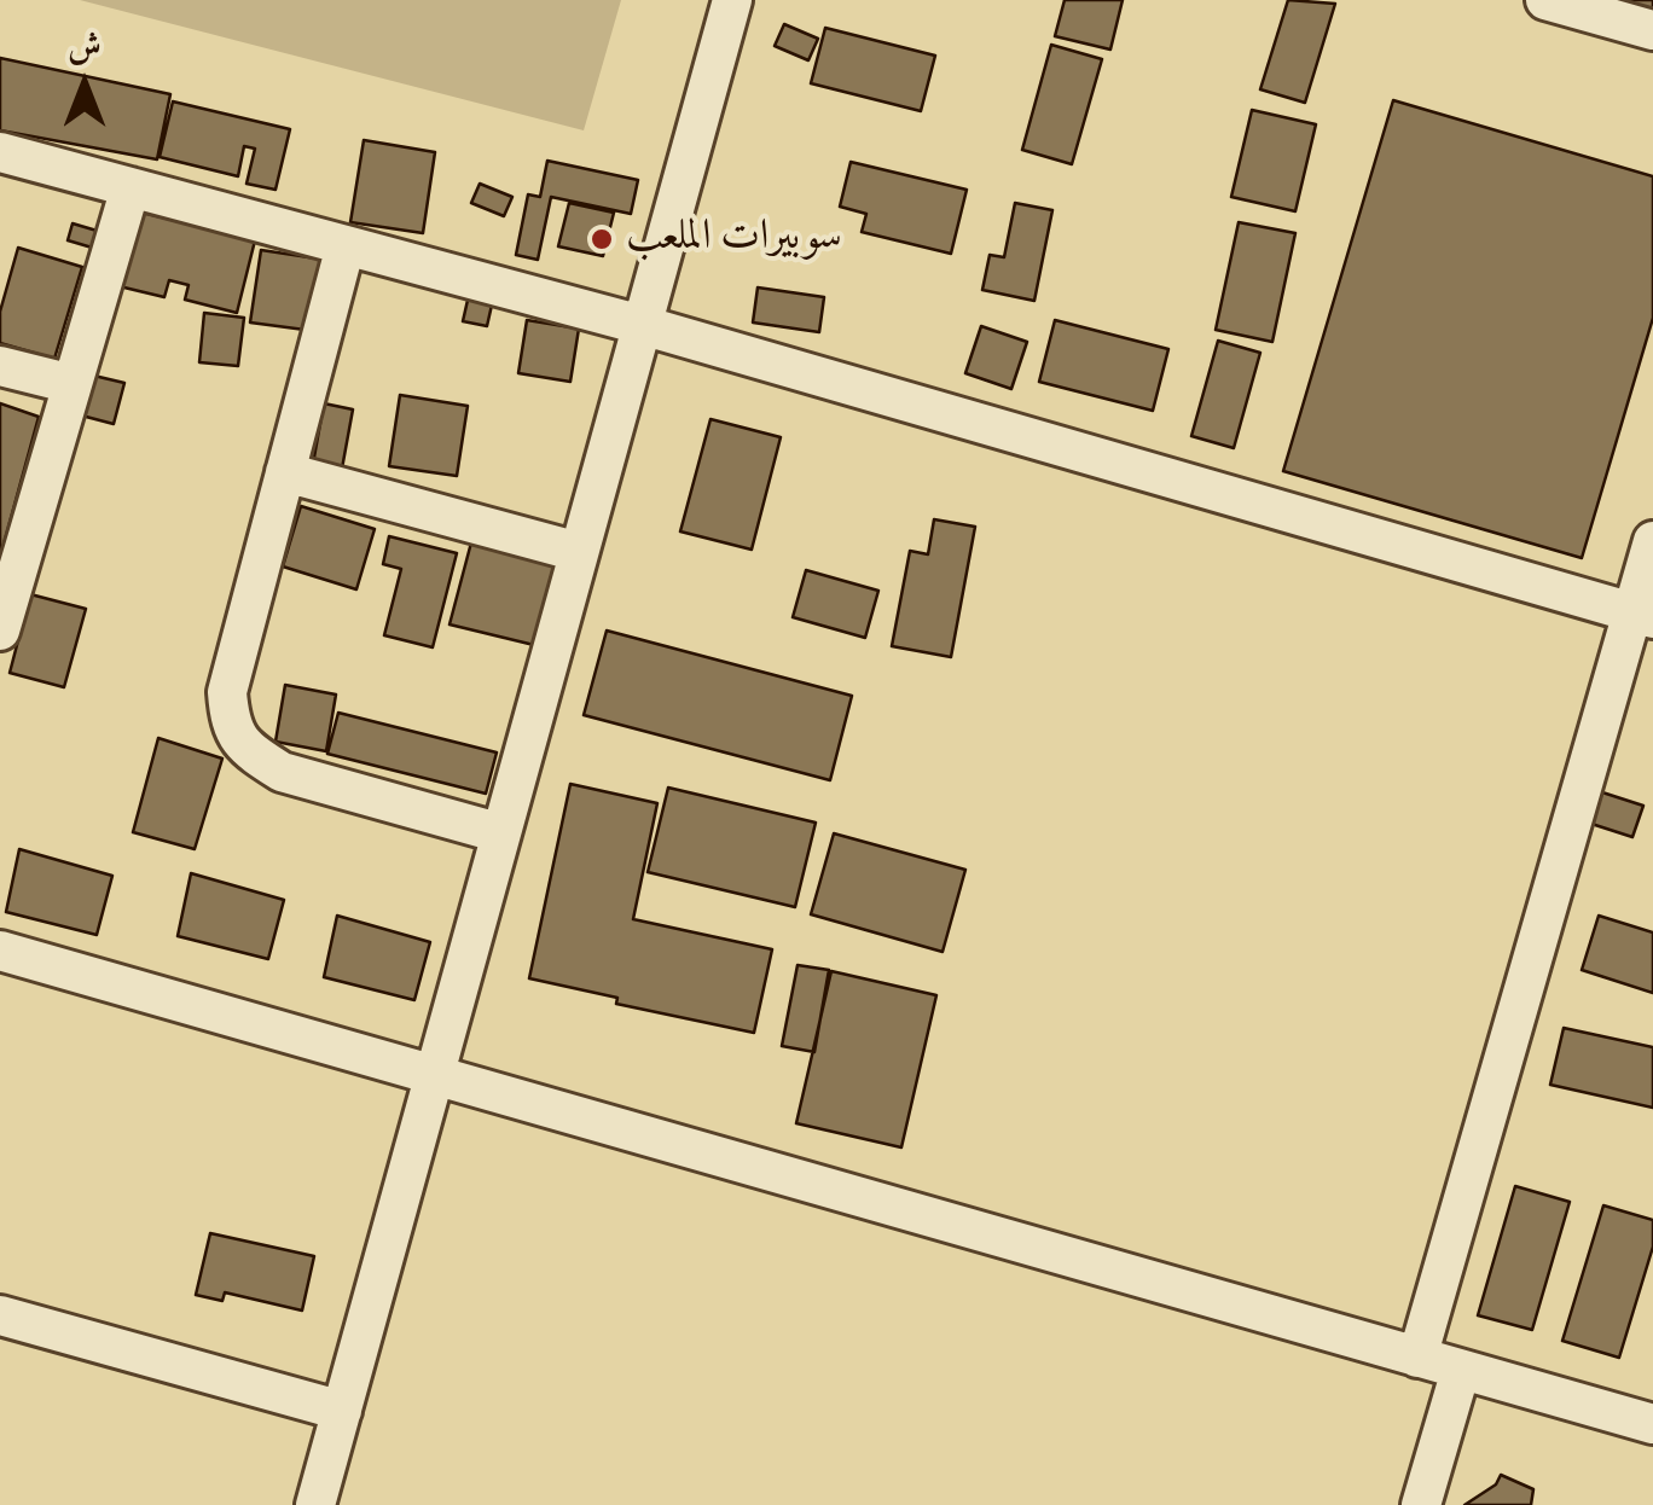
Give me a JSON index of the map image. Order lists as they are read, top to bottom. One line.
{"places":["سوبيرات الملعب"],"north":"top"}
